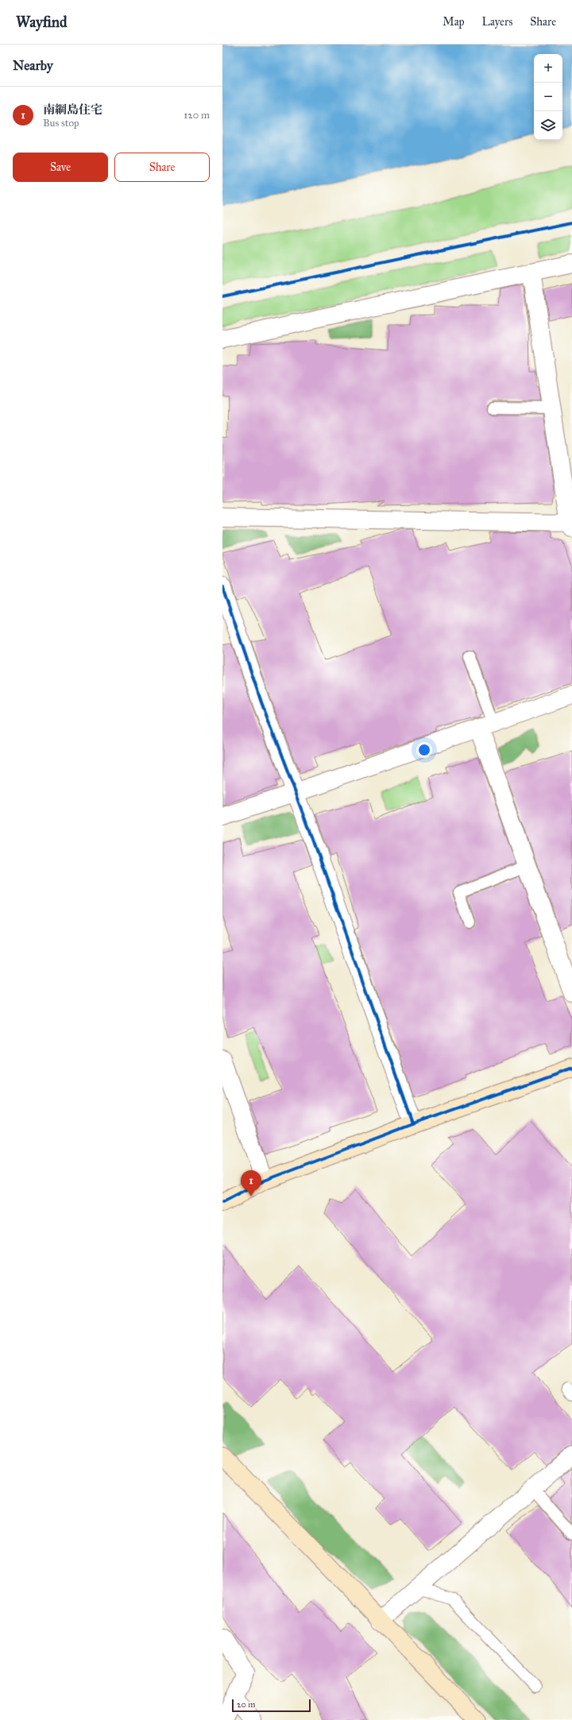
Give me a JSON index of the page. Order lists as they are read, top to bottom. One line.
{"scale_bar":"20 m","page":{"header":"Wayfind","nav":["Map","Layers","Share"],"heading":"Nearby","map_buttons":["+","−"],"list":[{"mark":"1","name":"南綱島住宅","note":"Bus stop","value":"120 m"}],"buttons":["Save","Share"],"pins":"1","scale":"20 m"}}
